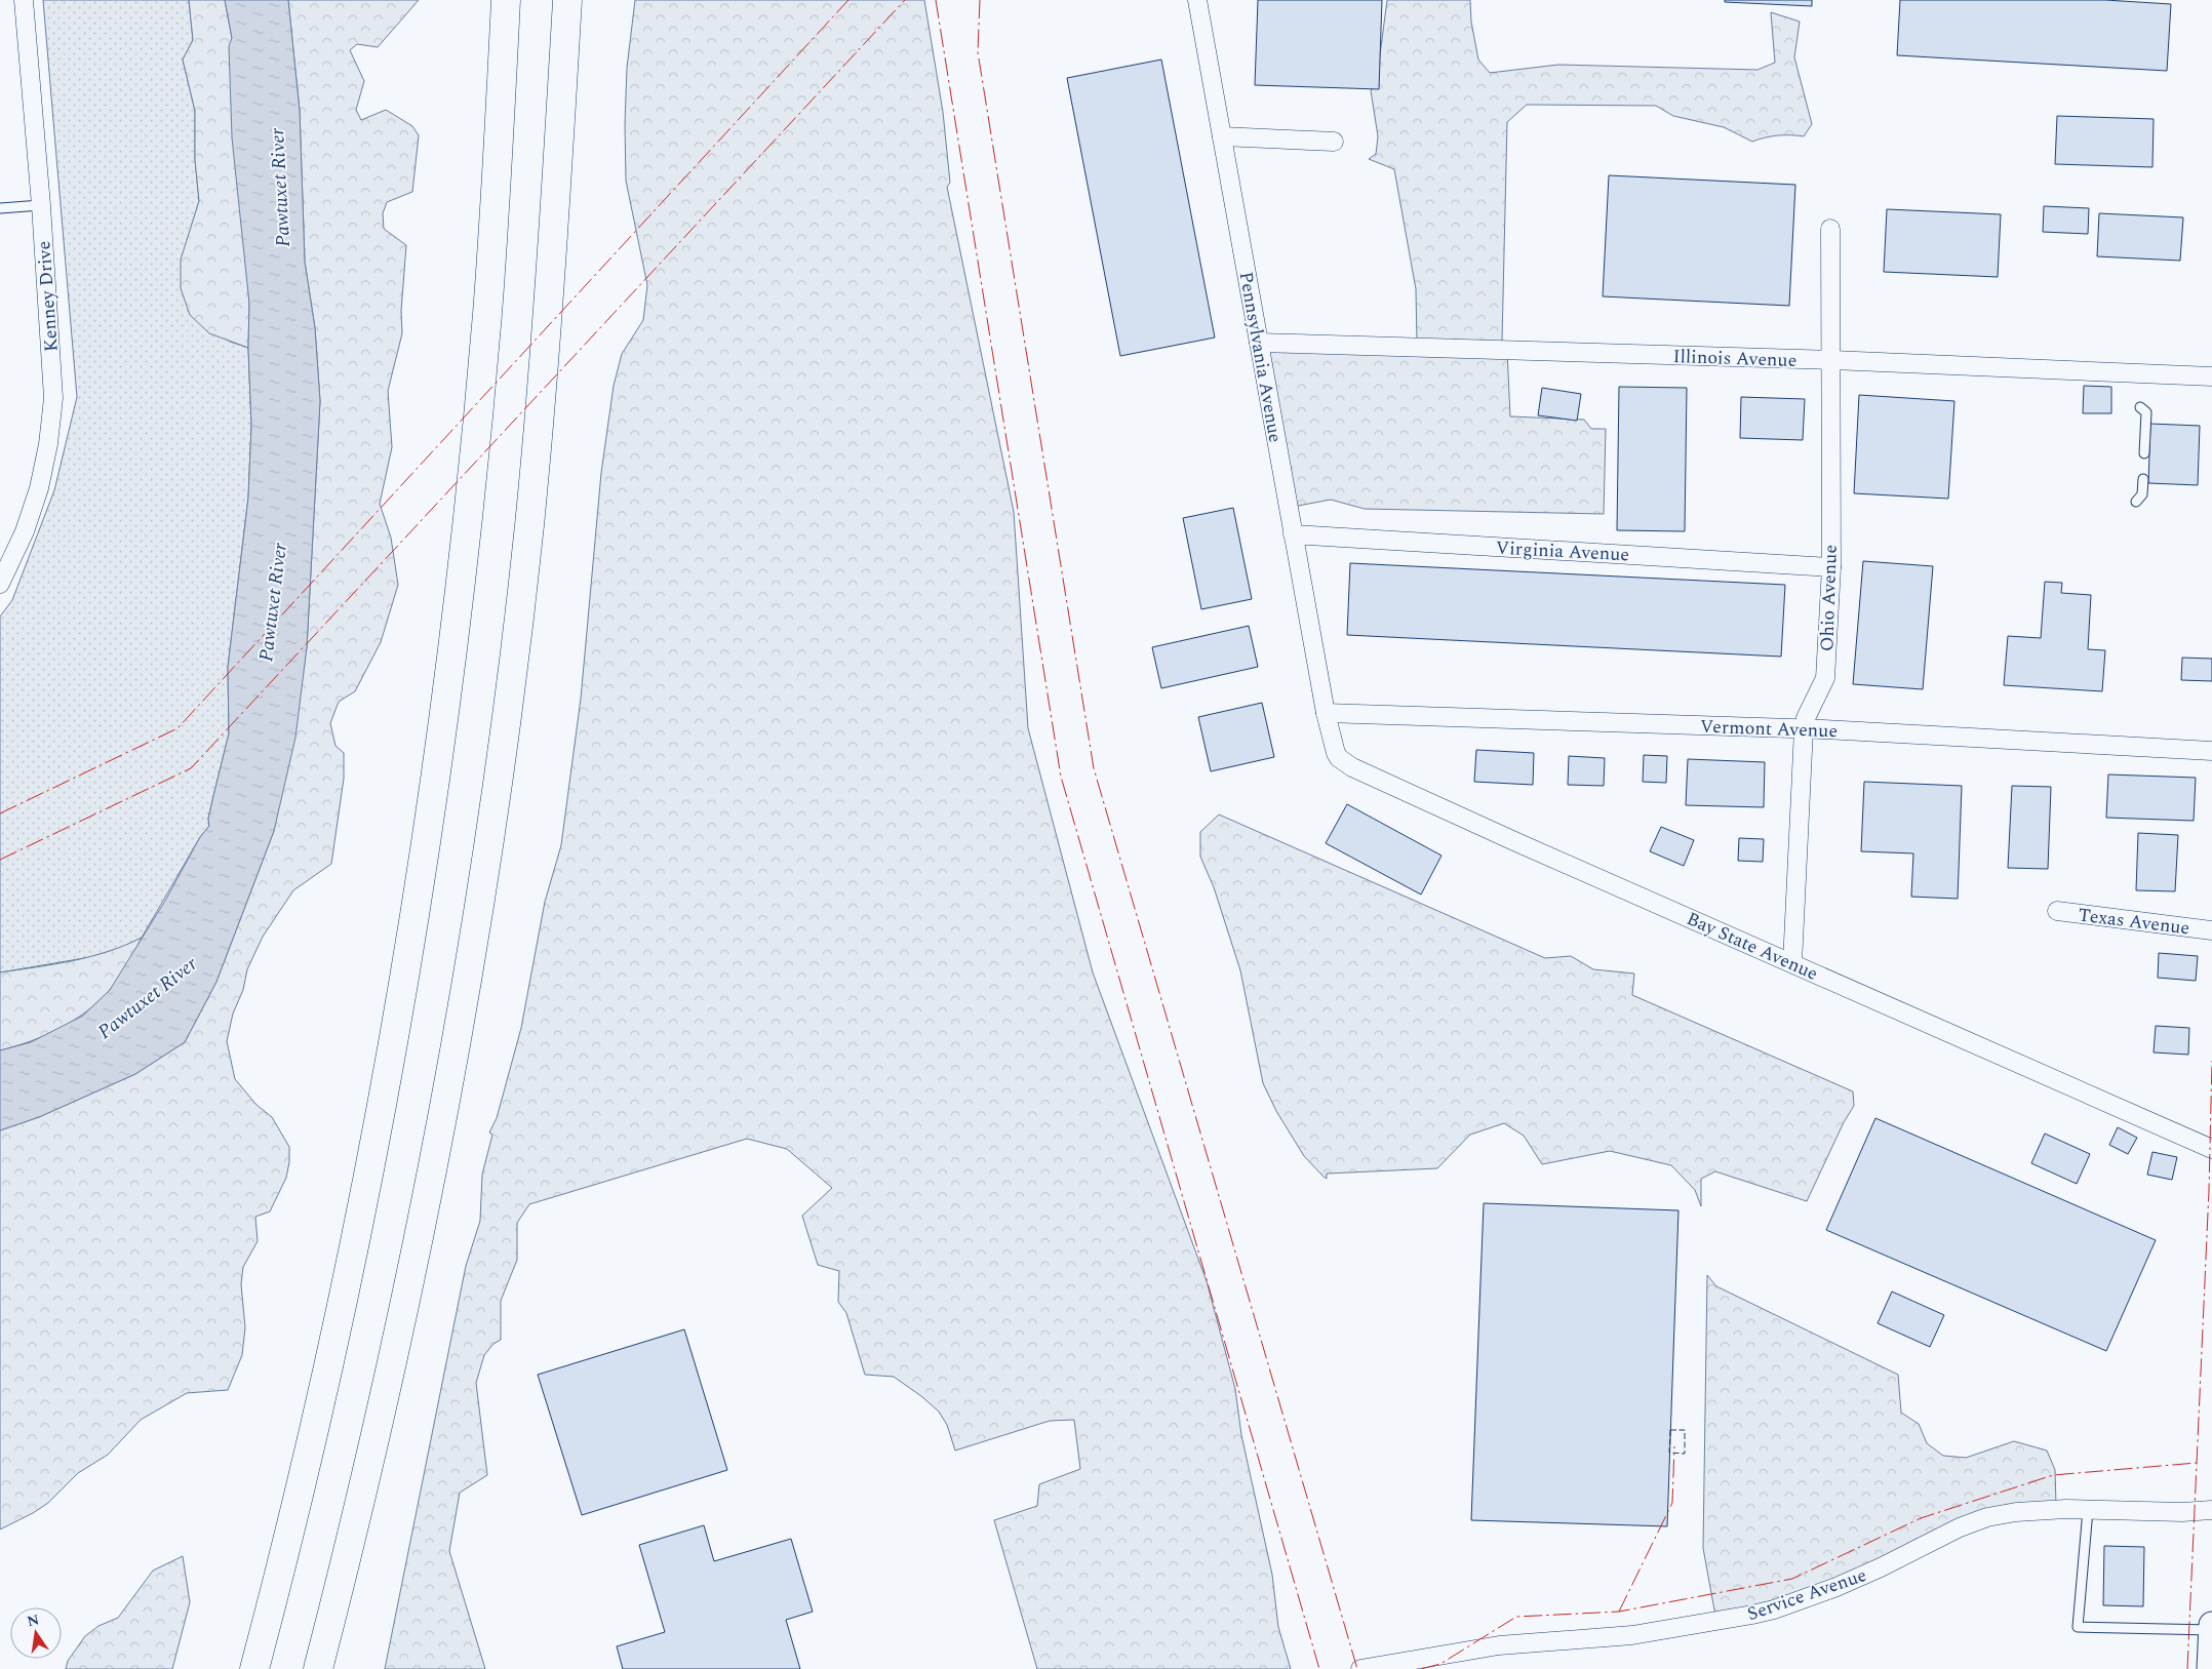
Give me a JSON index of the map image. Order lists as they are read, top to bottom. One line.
{"streets":{"street":["Kenney Drive","Pennsylvania Avenue","Illinois Avenue","Virginia Avenue","Ohio Avenue","Vermont Avenue","Texas Avenue","Bay State Avenue","Service Avenue"]},"crossings":[["Pennsylvania Avenue","Illinois Avenue"],["Pennsylvania Avenue","Virginia Avenue"],["Pennsylvania Avenue","Vermont Avenue"],["Pennsylvania Avenue","Bay State Avenue"],["Illinois Avenue","Ohio Avenue"],["Virginia Avenue","Ohio Avenue"],["Ohio Avenue","Vermont Avenue"],["Ohio Avenue","Bay State Avenue"],["Vermont Avenue","Bay State Avenue"]],"water":["Pawtuxet River"],"north":"top"}
